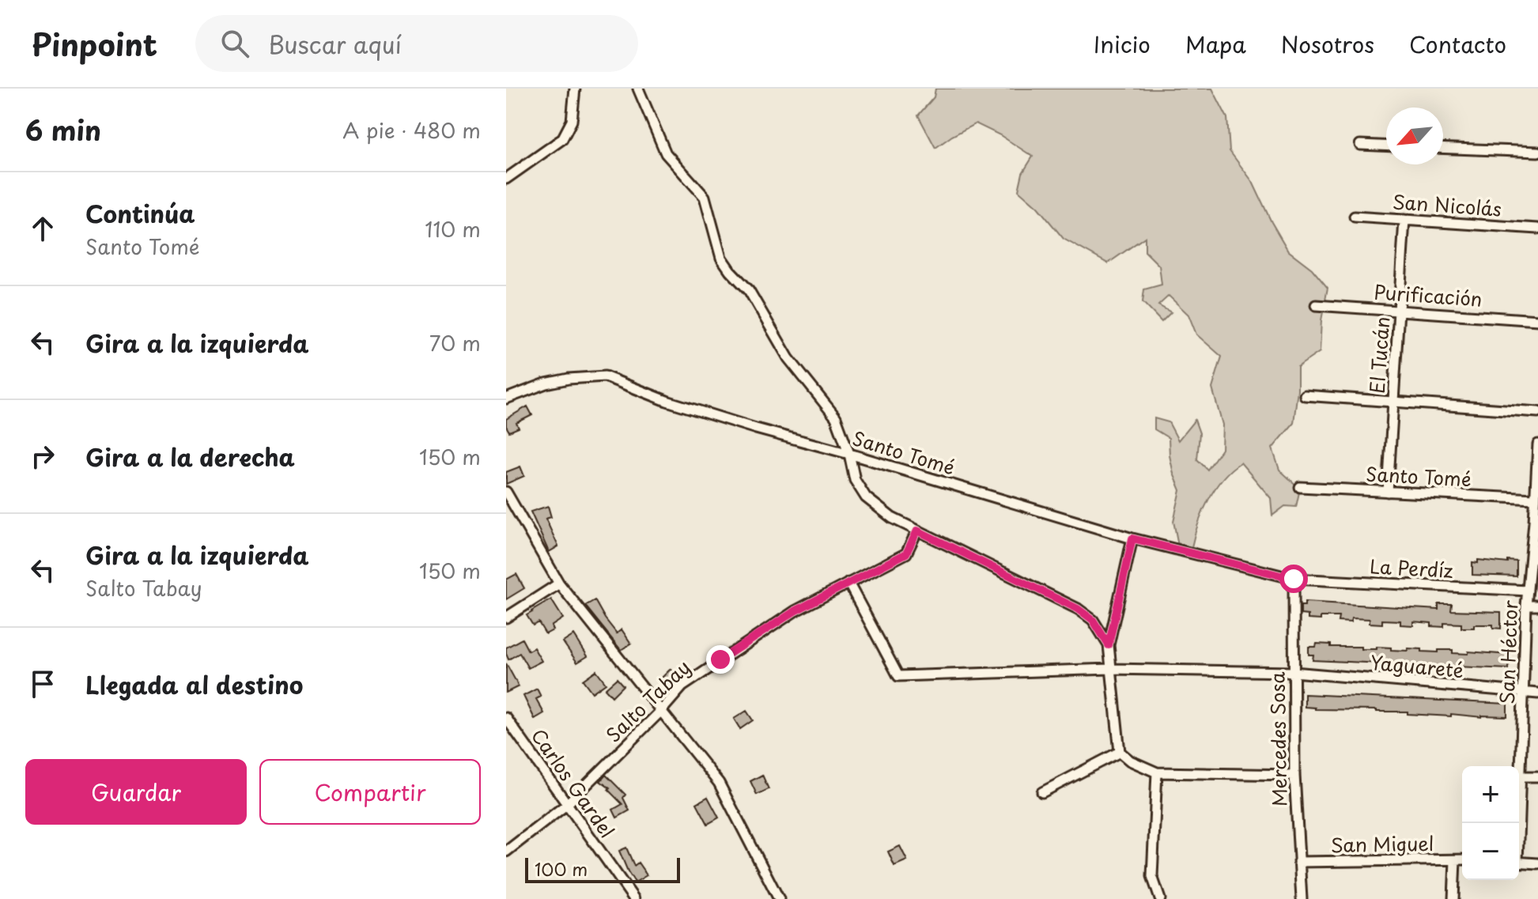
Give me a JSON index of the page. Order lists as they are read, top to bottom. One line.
{"streets":{"street":["San Nicolás","Purificación","El Tucán","Santo Tomé","La Perdíz","San Héctor","Yaguareté","Salto Tabay","Mercedes Sosa","Carlos Gardel","San Miguel"]},"crossings":[["San Nicolás","El Tucán"],["Purificación","El Tucán"],["El Tucán","Santo Tomé"],["Santo Tomé","La Perdíz"],["Santo Tomé","San Héctor"],["Santo Tomé","Mercedes Sosa"],["La Perdíz","San Héctor"],["La Perdíz","Mercedes Sosa"],["San Héctor","Yaguareté"],["Yaguareté","Salto Tabay"],["Yaguareté","Mercedes Sosa"],["Salto Tabay","Carlos Gardel"],["Mercedes Sosa","San Miguel"]],"scale_bar":"100 m","north":"bottom left","page":{"header":"Pinpoint","search":"Buscar aquí","nav":["Inicio","Mapa","Nosotros","Contacto"],"heading":["6 min","A pie · 480 m"],"list":[["Continúa","Santo Tomé","110 m"],["Gira a la izquierda","70 m"],["Gira a la derecha","150 m"],["Gira a la izquierda","Salto Tabay","150 m"],"Llegada al destino"],"buttons":["Guardar","Compartir"],"map_buttons":["+","−"],"scale":"100 m"}}
